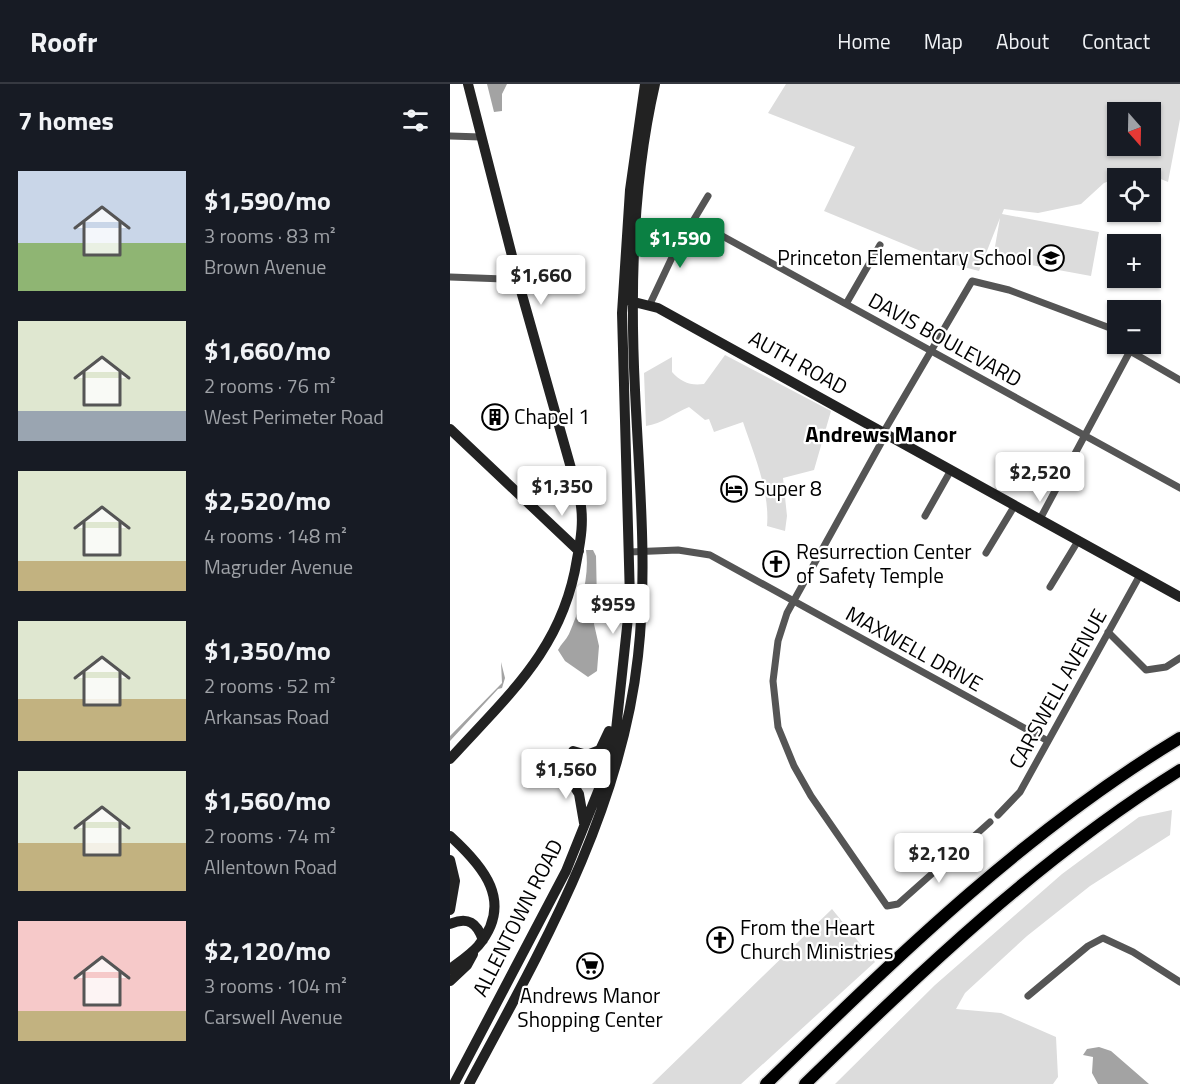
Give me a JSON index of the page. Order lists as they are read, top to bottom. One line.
{"streets":{"main road":["AUTH ROAD","ALLENTOWN ROAD"],"street":["DAVIS BOULEVARD","MAXWELL DRIVE","CARSWELL AVENUE"]},"crossings":[["AUTH ROAD","CARSWELL AVENUE"],["AUTH ROAD","ALLENTOWN ROAD"],["MAXWELL DRIVE","CARSWELL AVENUE"],["MAXWELL DRIVE","ALLENTOWN ROAD"]],"districts":["Andrews Manor"],"places":{"school or university":["Princeton Elementary School"],"building":["Chapel 1"],"hotel":["Super 8"],"church":["Resurrection Center of Safety Temple","From the Heart Church Ministries"],"supermarket":["Andrews Manor Shopping Center"]},"north":"bottom","page":{"header":"Roofr","nav":["Home","Map","About","Contact"],"heading":"7 homes","map_buttons":["+","−"],"list":[{"name":"$1,590/mo","note":"3 rooms · 83 m² · Brown Avenue"},{"name":"$1,660/mo","note":"2 rooms · 76 m² · West Perimeter Road"},{"name":"$2,520/mo","note":"4 rooms · 148 m² · Magruder Avenue"},{"name":"$1,350/mo","note":"2 rooms · 52 m² · Arkansas Road"},{"name":"$1,560/mo","note":"2 rooms · 74 m² · Allentown Road"},{"name":"$2,120/mo","note":"3 rooms · 104 m² · Carswell Avenue"}],"price":["$1,590","$1,660","$2,520","$1,350","$959","$1,560","$2,120"]}}
